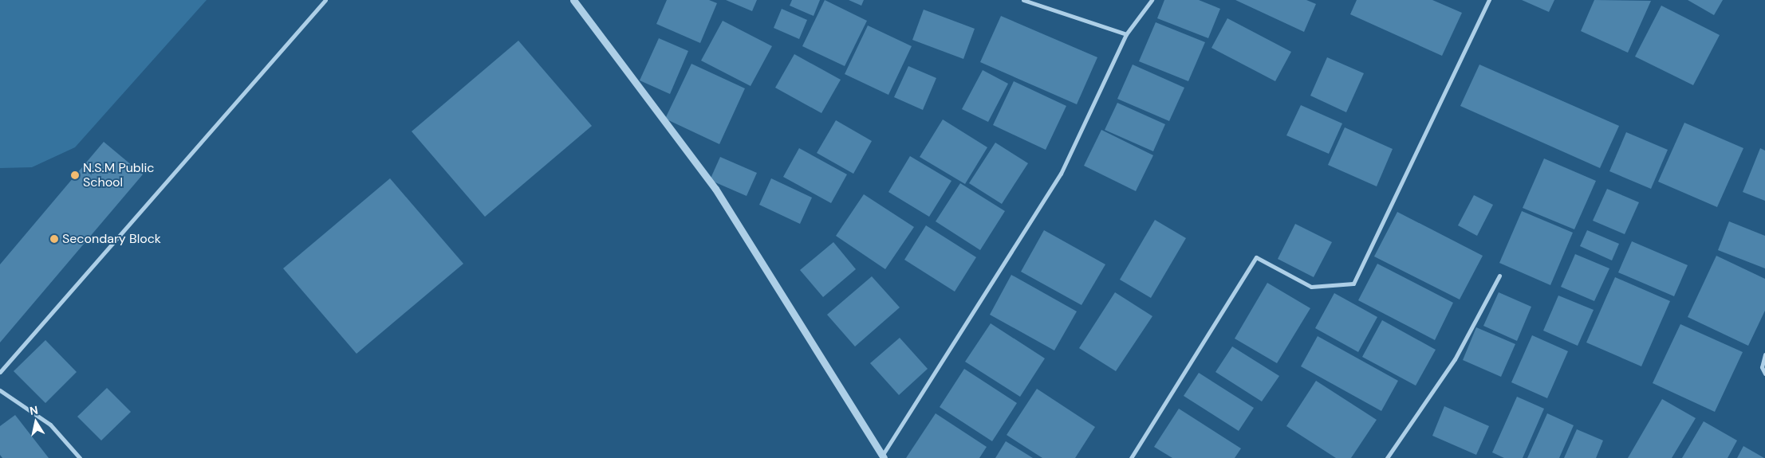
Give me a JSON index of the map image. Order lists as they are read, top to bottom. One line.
{"places":["N.S.M Public School","Secondary Block"],"north":"top"}
